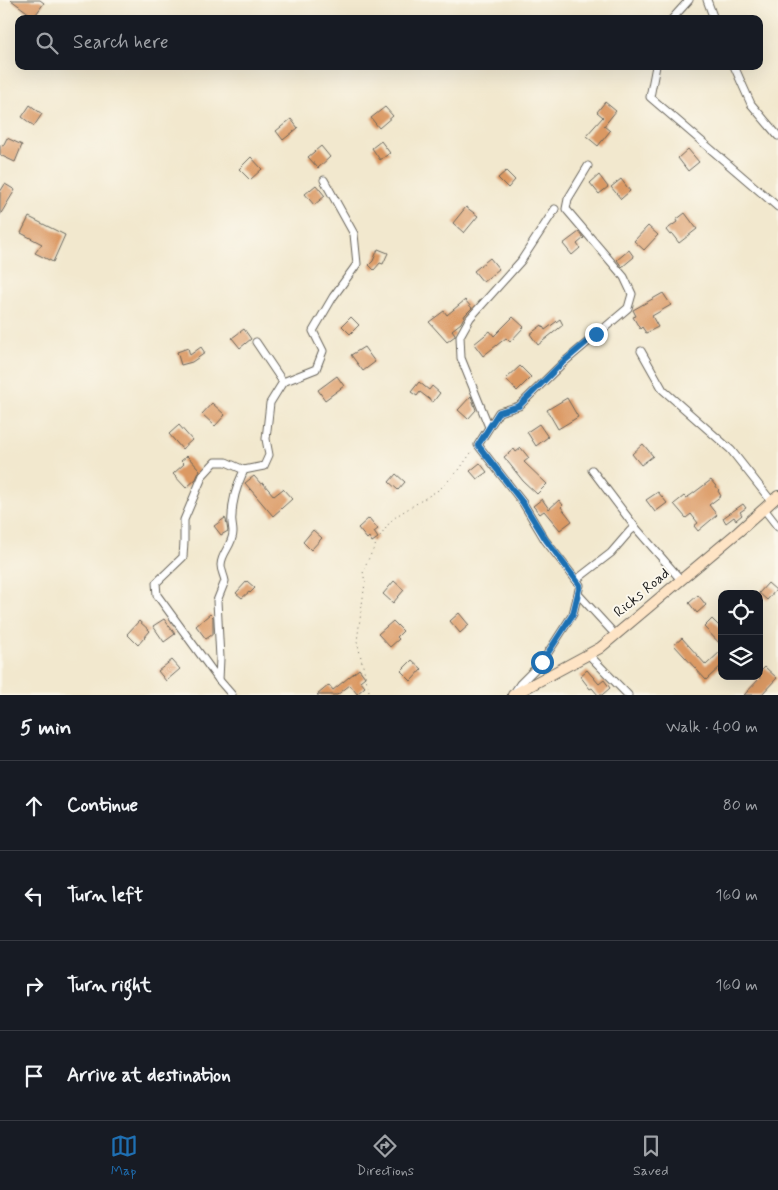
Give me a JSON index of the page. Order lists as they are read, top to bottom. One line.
{"streets":{"street":["Ricks Road"]},"page":{"search":"Search here","heading":["5 min","Walk · 400 m"],"list":[["Continue","80 m"],["Turn left","160 m"],["Turn right","160 m"],"Arrive at destination"],"nav":["Map","Directions","Saved"]}}
